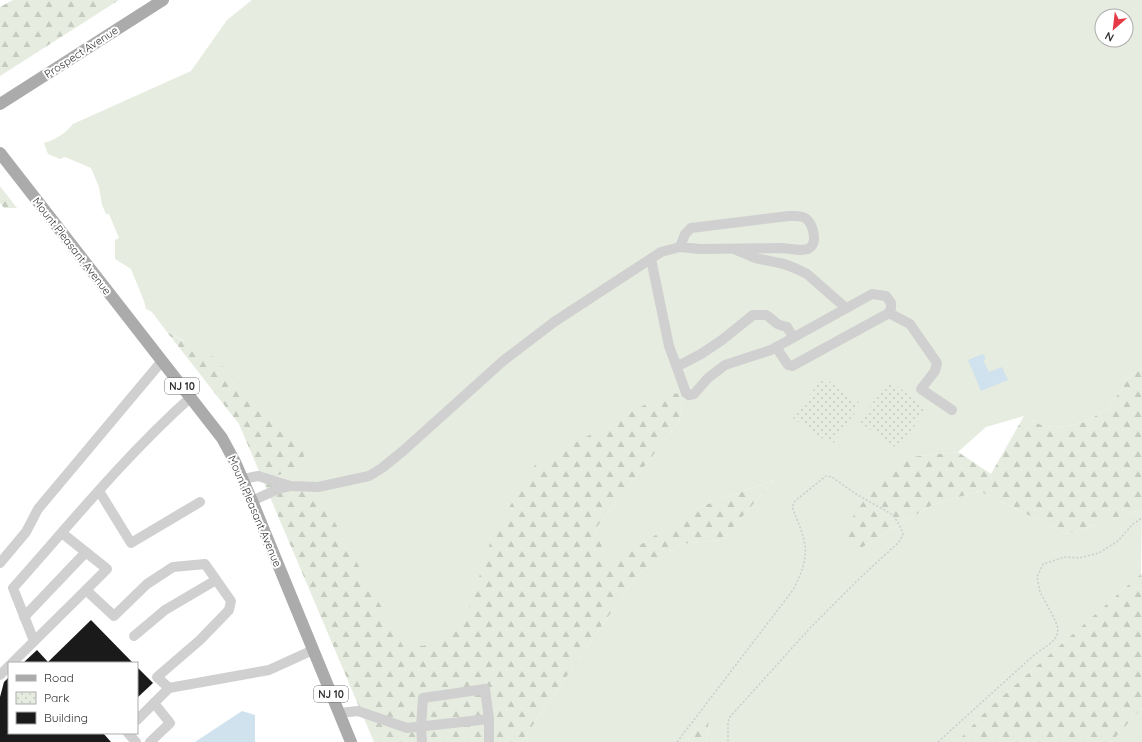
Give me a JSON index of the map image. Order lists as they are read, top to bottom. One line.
{"streets":{"main road":["Prospect Avenue","Mount Pleasant Avenue","NJ 10"]},"legend":["Road","Park","Building"],"north":"bottom left"}
